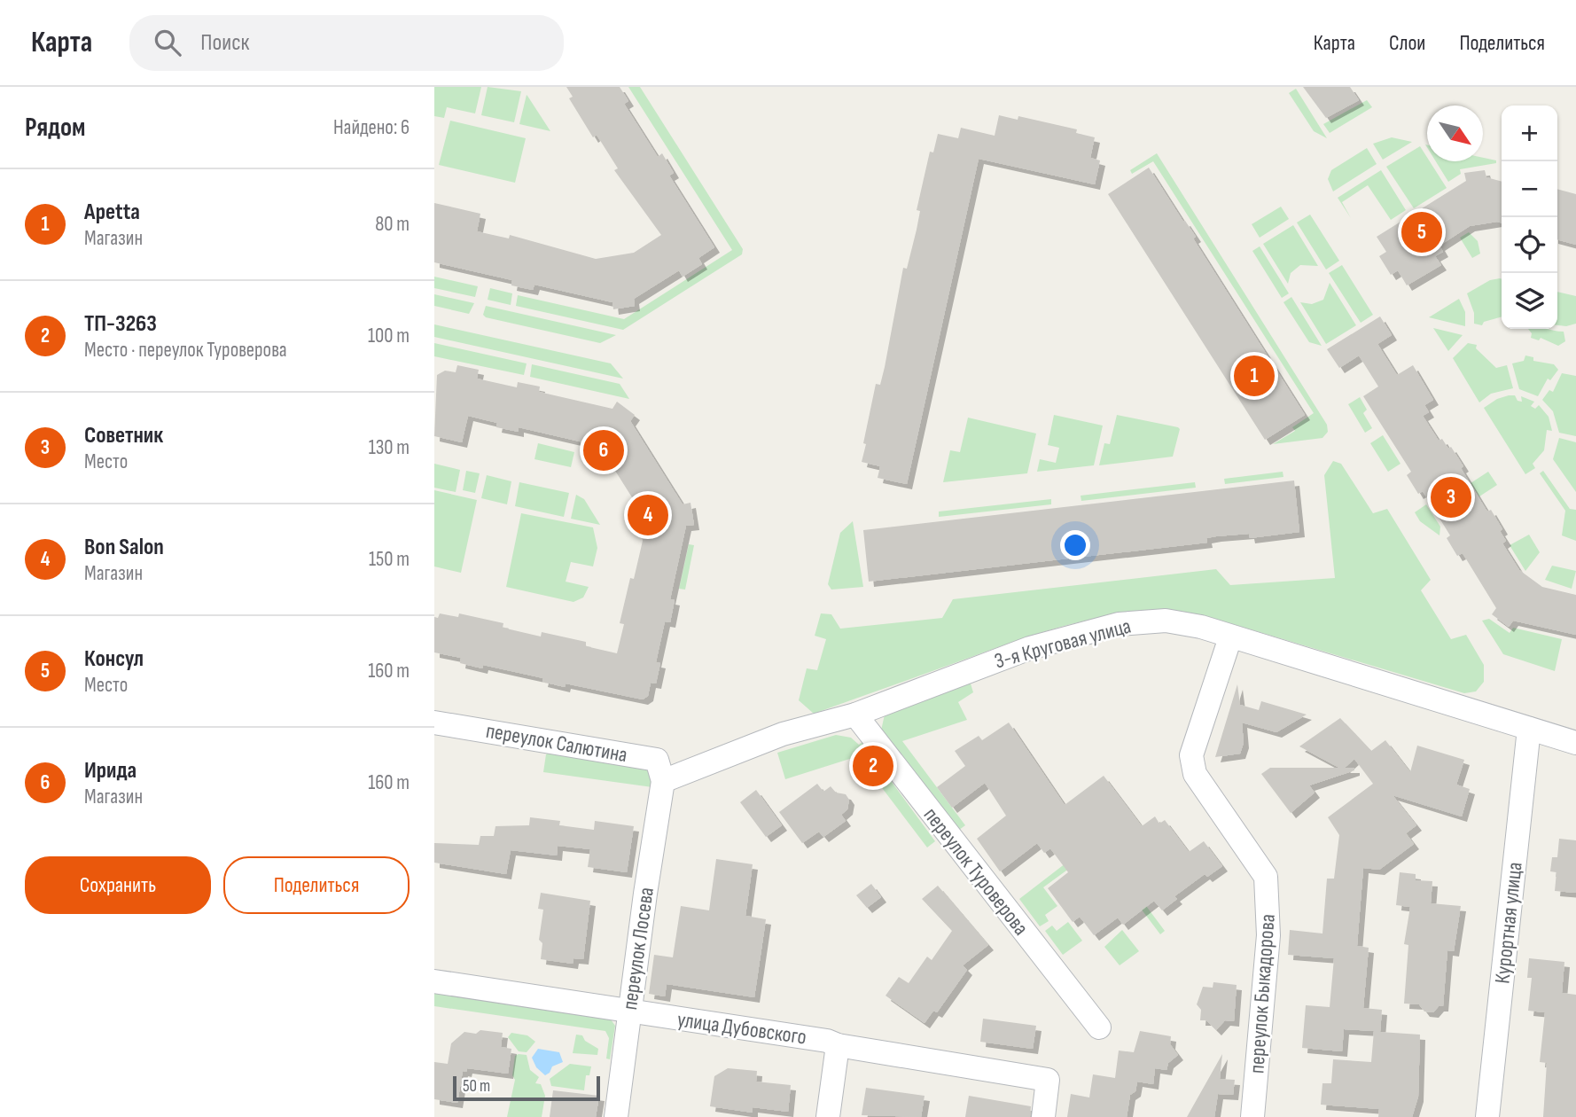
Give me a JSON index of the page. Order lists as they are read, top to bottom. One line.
{"streets":{"street":["3-я Круговая улица","переулок Салютина","переулок Туроверова","Курортная улица","переулок Лосева","переулок Быкадорова","улица Дубовского"]},"crossings":[["3-я Круговая улица","переулок Салютина"],["3-я Круговая улица","переулок Туроверова"],["3-я Круговая улица","Курортная улица"],["3-я Круговая улица","переулок Лосева"],["3-я Круговая улица","переулок Быкадорова"],["переулок Салютина","переулок Лосева"],["переулок Лосева","улица Дубовского"]],"scale_bar":"50 m","north":"bottom right","page":{"header":"Карта","search":"Поиск","nav":["Карта","Слои","Поделиться"],"heading":["Рядом","Найдено: 6"],"map_buttons":["+","−"],"list":[{"mark":"1","name":"Apetta","note":"Магазин","value":"80 m"},{"mark":"2","name":"ТП-3263","note":"Место · переулок Туроверова","value":"100 m"},{"mark":"3","name":"Советник","note":"Место","value":"130 m"},{"mark":"4","name":"Bon Salon","note":"Магазин","value":"150 m"},{"mark":"5","name":"Консул","note":"Место","value":"160 m"},{"mark":"6","name":"Ирида","note":"Магазин","value":"160 m"}],"pins":["5","1","6","3","4","2"],"buttons":["Сохранить","Поделиться"],"scale":"50 m"}}
